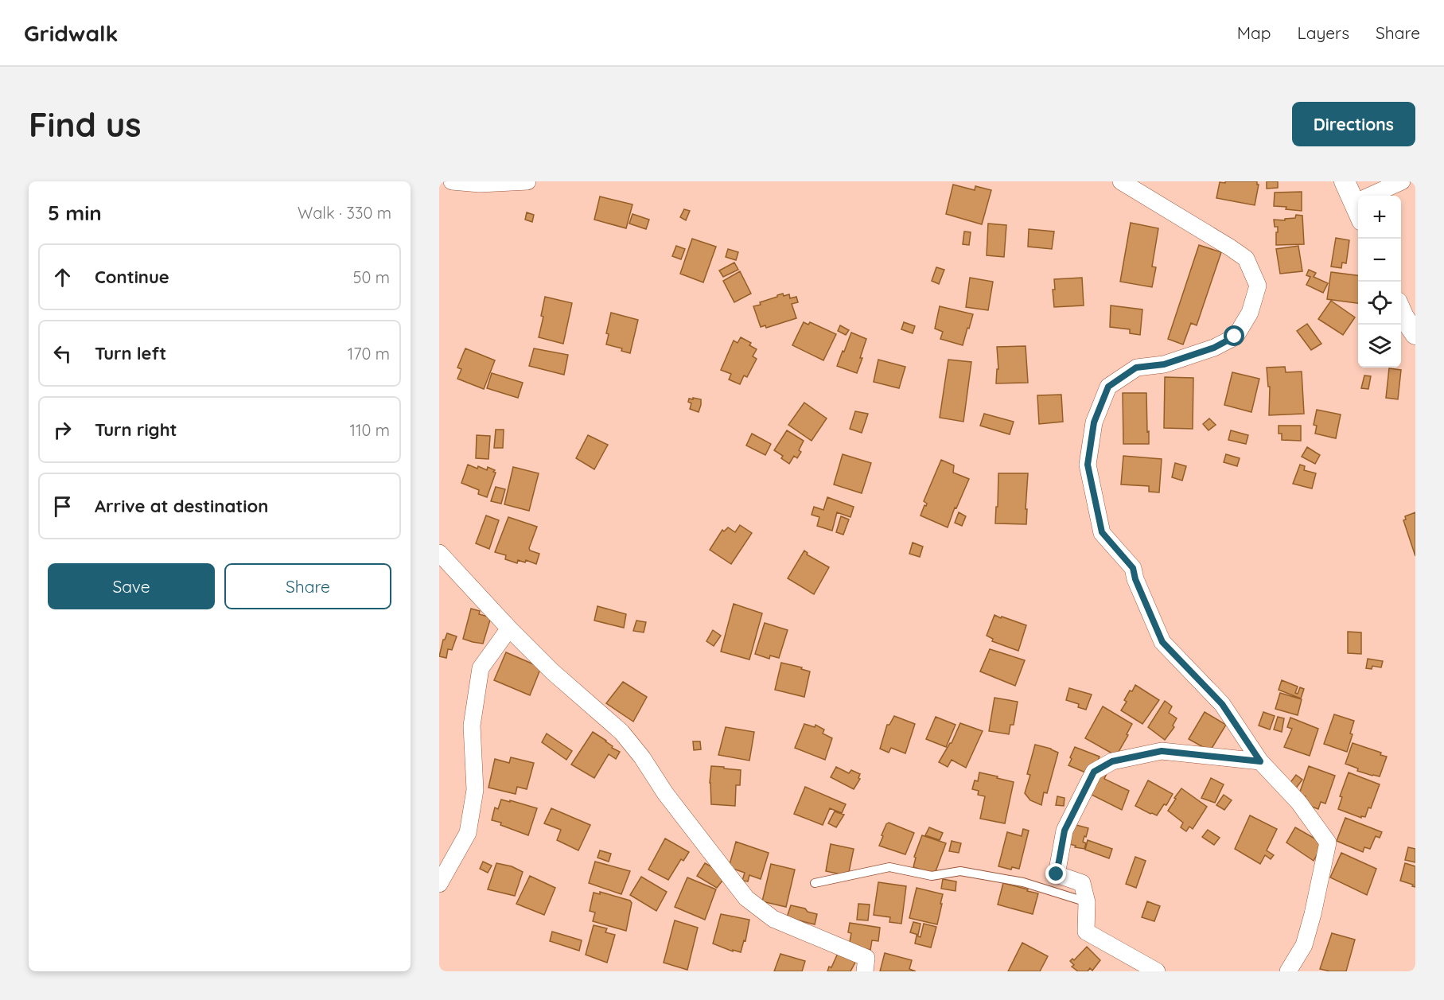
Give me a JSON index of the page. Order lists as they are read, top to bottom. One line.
{"page":{"header":"Gridwalk","nav":["Map","Layers","Share"],"buttons":["Directions",["Save","Share"]],"title":"Find us","heading":["5 min","Walk · 330 m"],"map_buttons":["+","−"],"list":[["Continue","50 m"],["Turn left","170 m"],["Turn right","110 m"],"Arrive at destination"]}}
